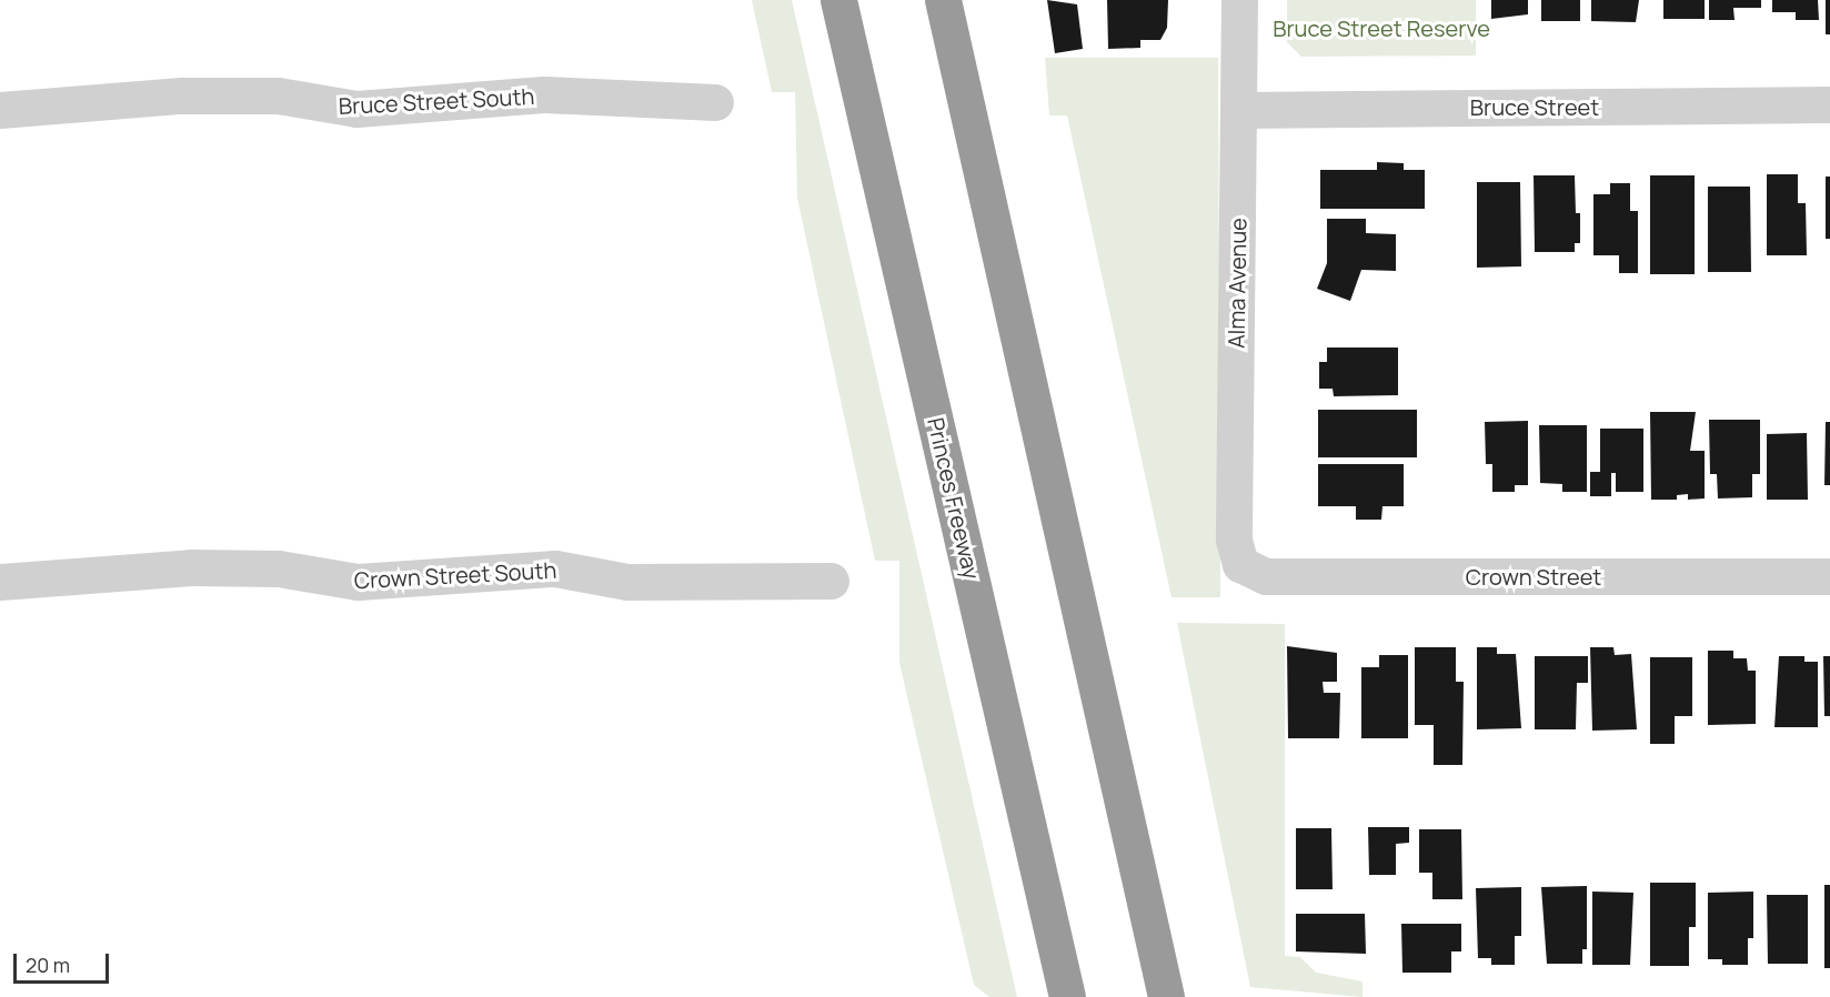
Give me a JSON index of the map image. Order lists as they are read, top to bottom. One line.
{"streets":{"highway":["Princes Freeway"],"street":["Bruce Street South","Bruce Street","Alma Avenue","Crown Street South","Crown Street"]},"crossings":[["Bruce Street","Alma Avenue"],["Alma Avenue","Crown Street"]],"parks":["Bruce Street Reserve"],"scale_bar":"20 m"}
